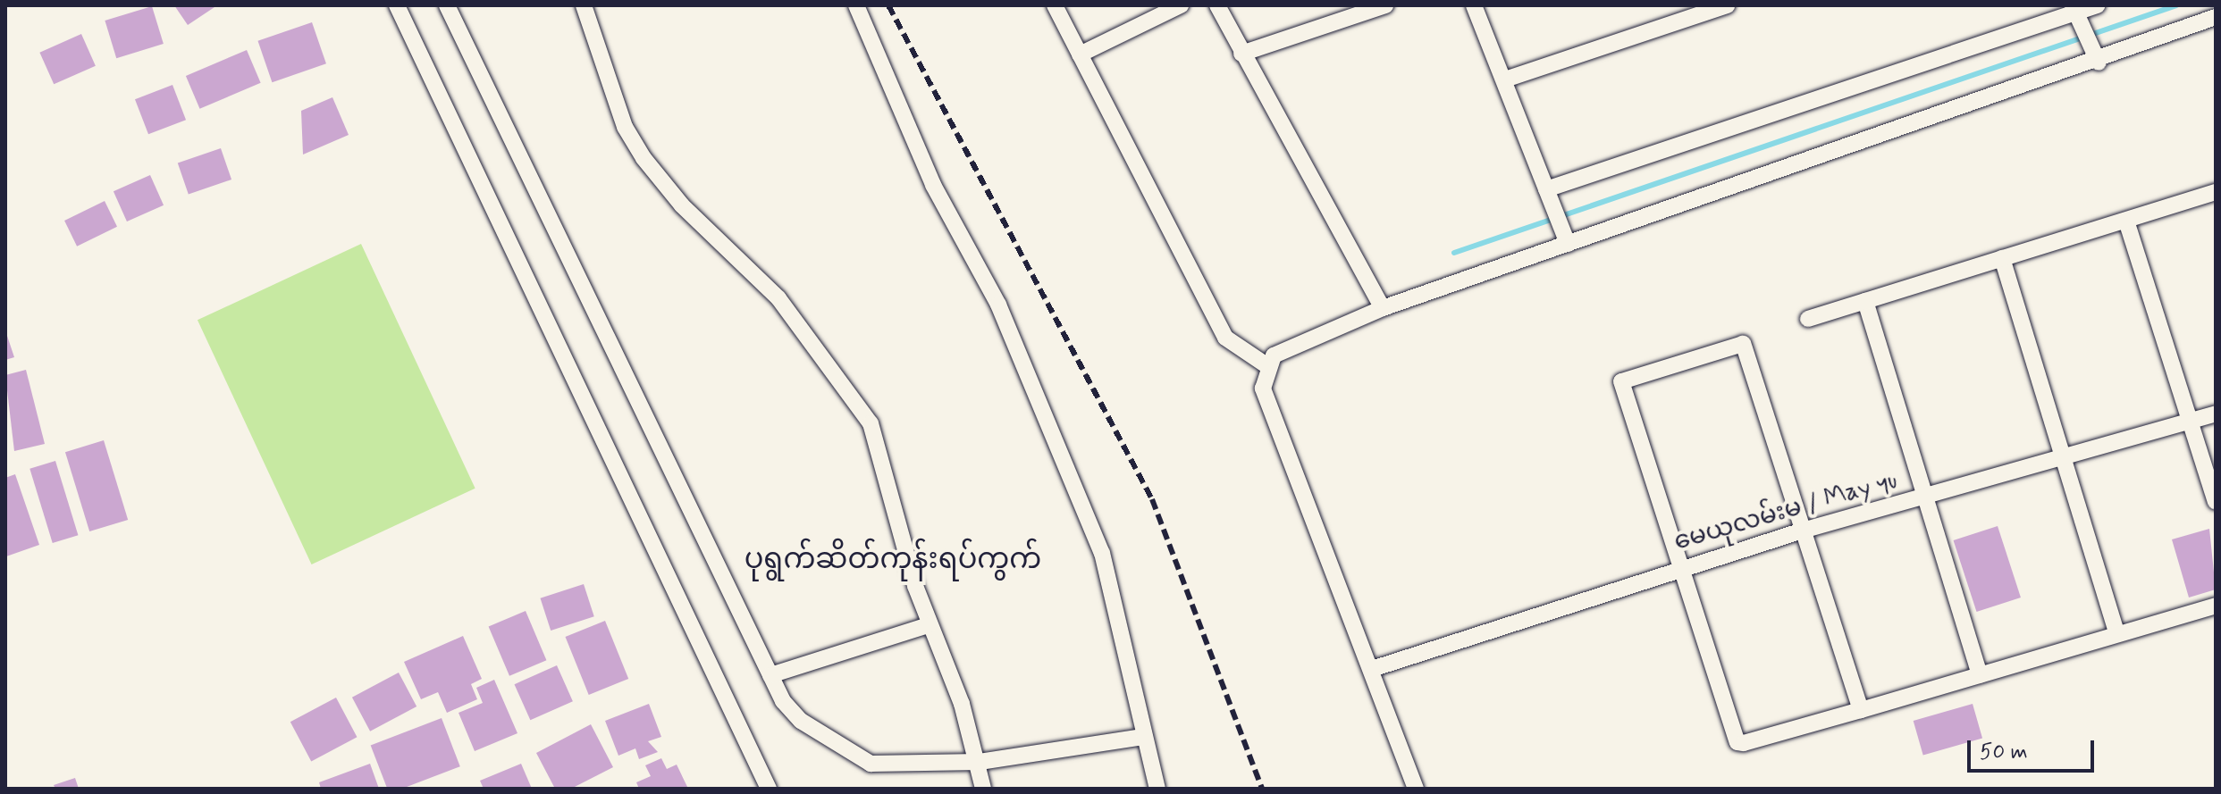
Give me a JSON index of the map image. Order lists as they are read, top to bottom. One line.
{"streets":{"street":["မေယုလမ်းမ / May yu"]},"districts":["ပုရွက်ဆိတ်ကုန်းရပ်ကွက်"],"scale_bar":"50 m"}
